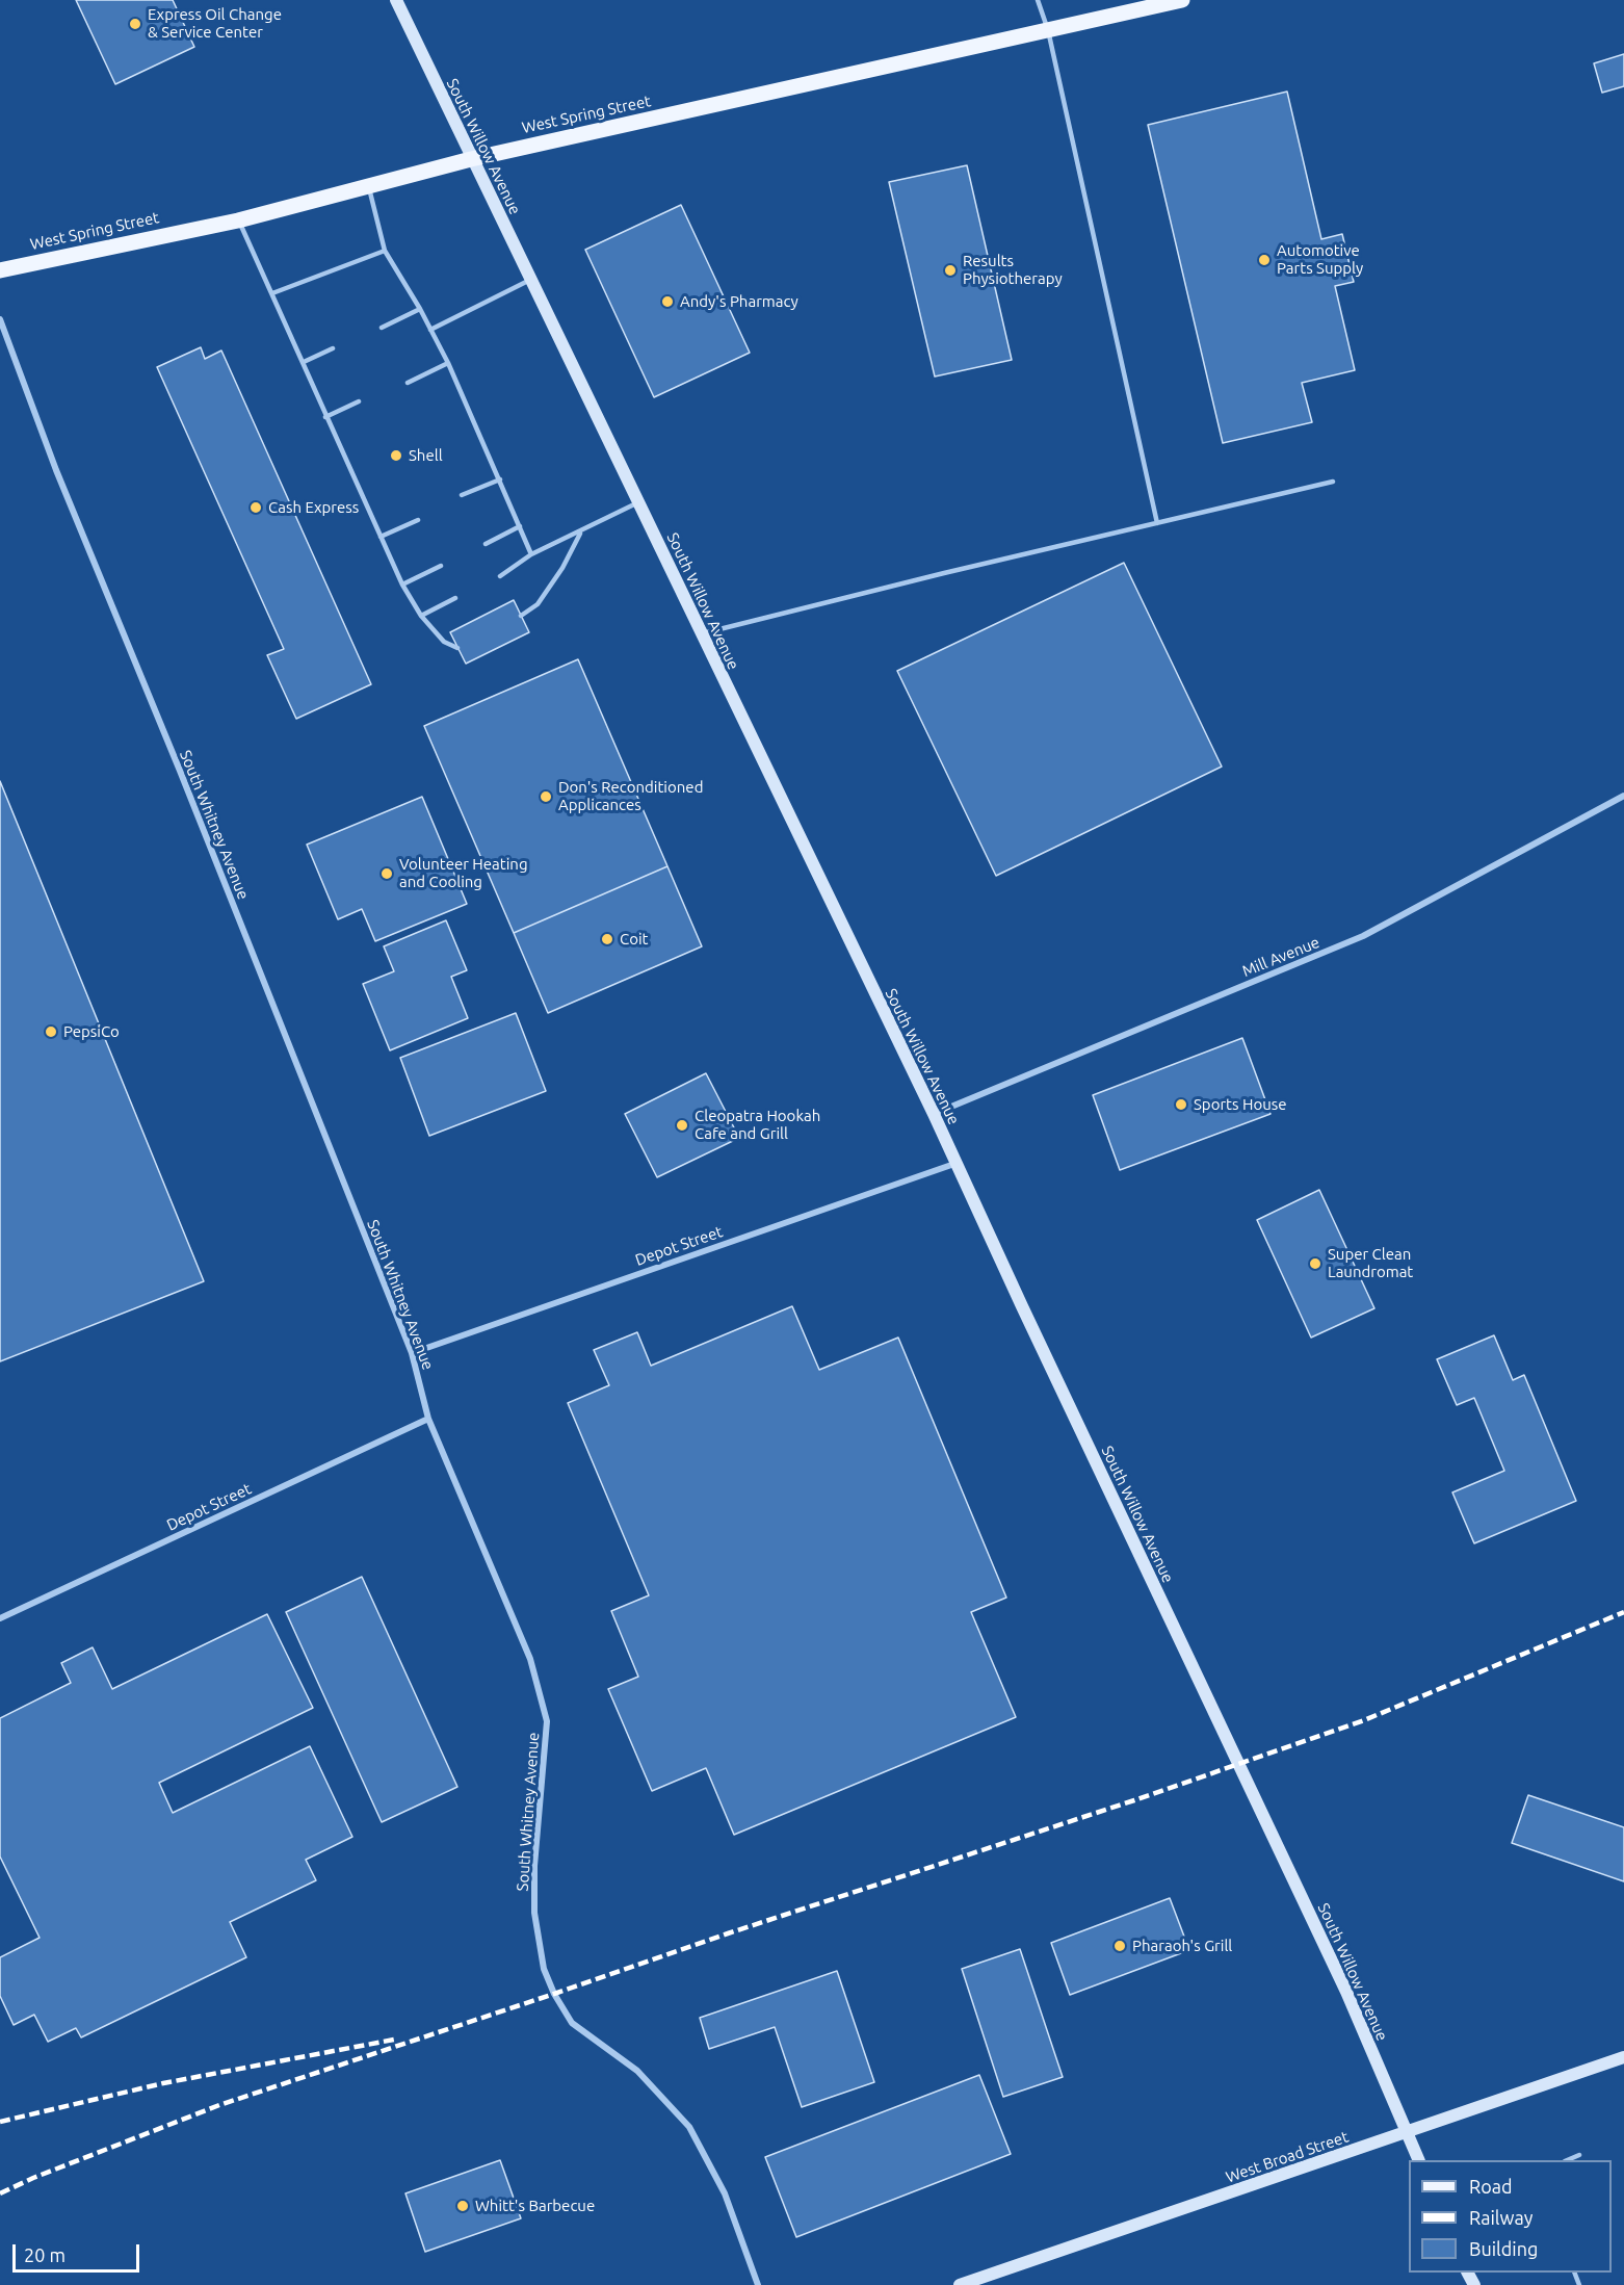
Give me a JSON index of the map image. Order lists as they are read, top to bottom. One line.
{"streets":{"main road":["West Spring Street","South Willow Avenue","West Broad Street"],"street":["South Whitney Avenue","Mill Avenue","Depot Street"]},"crossings":[["West Spring Street","South Willow Avenue"],["South Willow Avenue","Mill Avenue"],["South Willow Avenue","Depot Street"],["South Willow Avenue","West Broad Street"],["South Whitney Avenue","Depot Street"]],"places":["Express Oil Change & Service Center","Automotive Parts Supply","Results Physiotherapy","Andy's Pharmacy","Shell","Cash Express","Don's Reconditioned Applicances","Volunteer Heating and Cooling","Coit","PepsiCo","Sports House","Cleopatra Hookah Cafe and Grill","Super Clean Laundromat","Pharaoh's Grill","Whitt's Barbecue"],"legend":["Road","Railway","Building"],"scale_bar":"20 m"}
